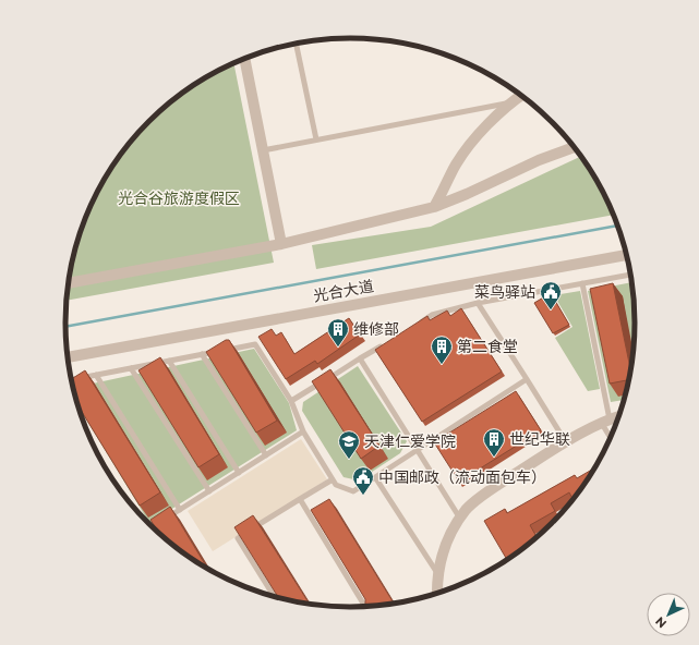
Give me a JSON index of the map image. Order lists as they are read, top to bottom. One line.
{"streets":{"street":["光合大道"]},"parks":["光合谷旅游度假区"],"places":{"public building":["菜鸟驿站","中国邮政（流动面包车）"],"building":["维修部","第二食堂","世纪华联"],"school or university":["天津仁爱学院"]},"north":"bottom left"}
